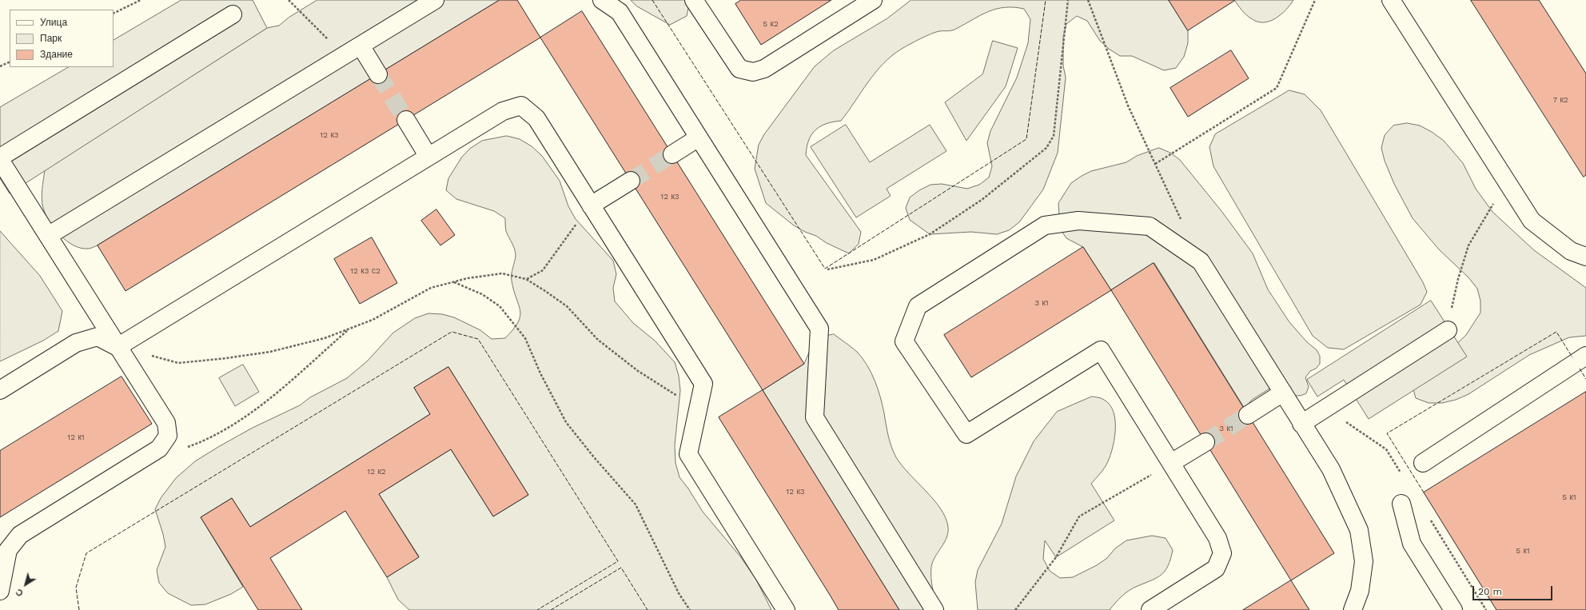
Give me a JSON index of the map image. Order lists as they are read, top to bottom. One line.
{"house_numbers":["5 к2","7 к2","12 к3","12 к3","12 к3 с2","3 к1","3 к1","12 к1","12 к2","12 к3","5 к1","5 к1"],"legend":["Улица","Парк","Здание"],"scale_bar":"20 m","north":"bottom left"}
